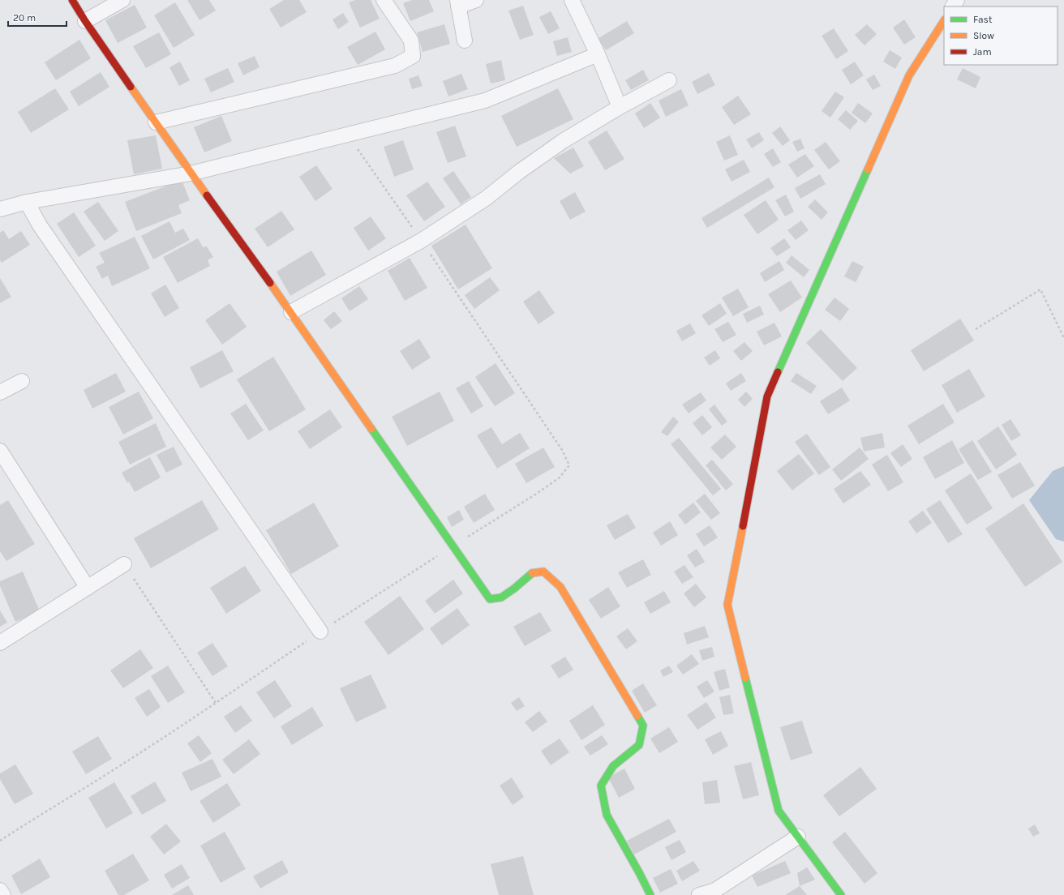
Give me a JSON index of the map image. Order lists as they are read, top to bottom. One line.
{"legend":["Fast","Slow","Jam"],"scale_bar":"20 m"}
